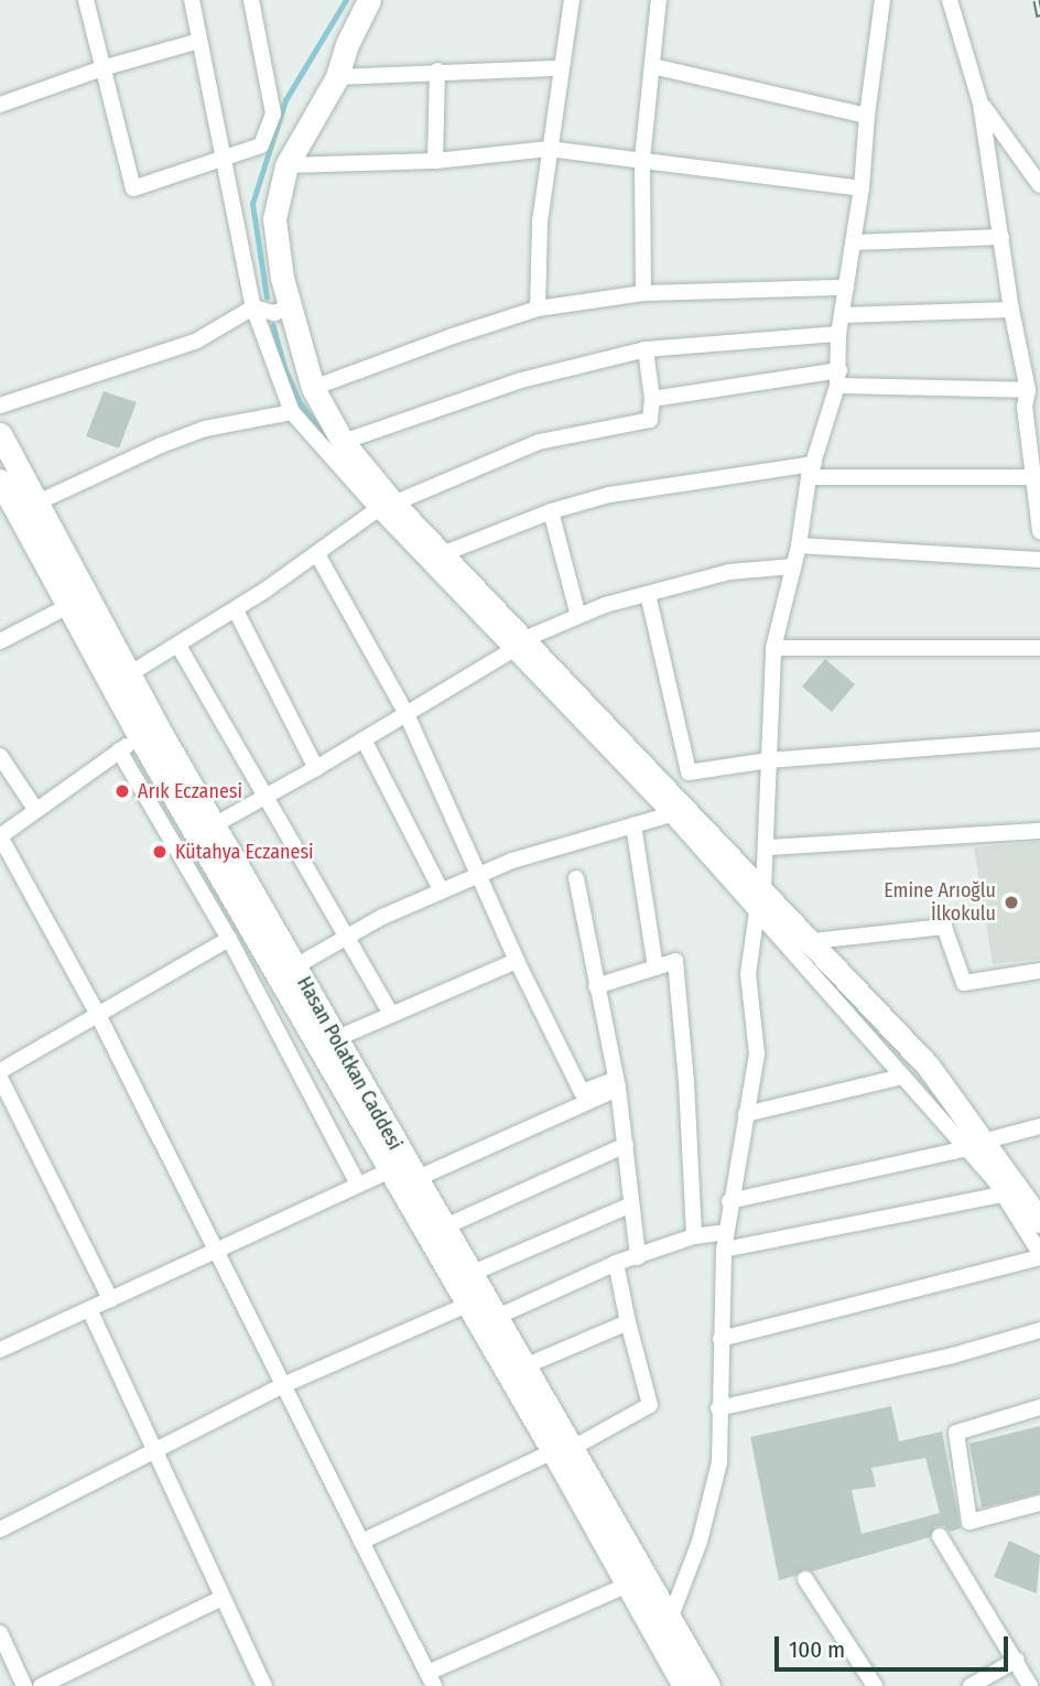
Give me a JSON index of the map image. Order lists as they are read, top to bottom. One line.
{"streets":{"main road":["Hasan Polatkan Caddesi"]},"places":["Arık Eczanesi","Kütahya Eczanesi","Emine Arıoğlu İlkokulu"],"scale_bar":"100 m"}
